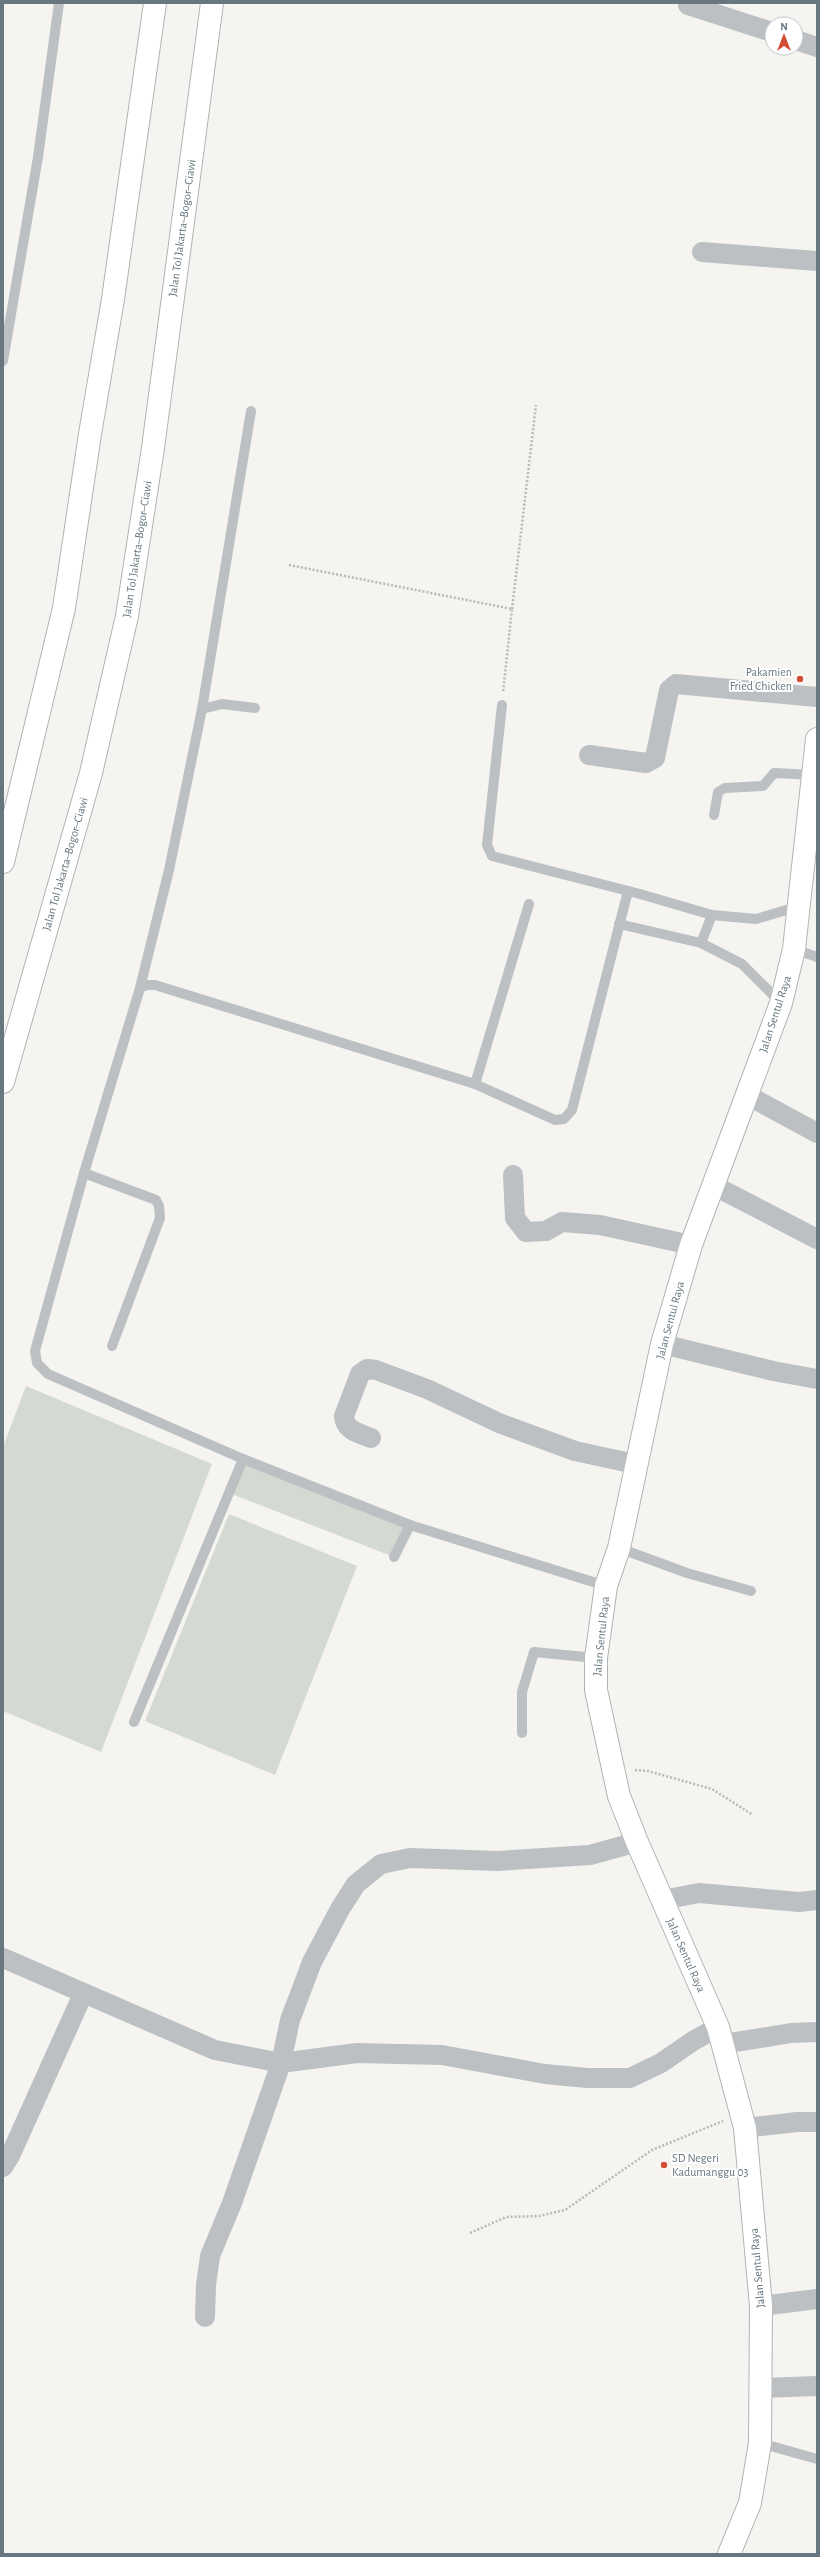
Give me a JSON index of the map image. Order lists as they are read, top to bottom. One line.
{"streets":{"main road":["Jalan Tol Jakarta–Bogor–Ciawi","Jalan Sentul Raya"]},"places":["Pakamien Fried Chicken","SD Negeri Kadumanggu 03"],"north":"top"}
